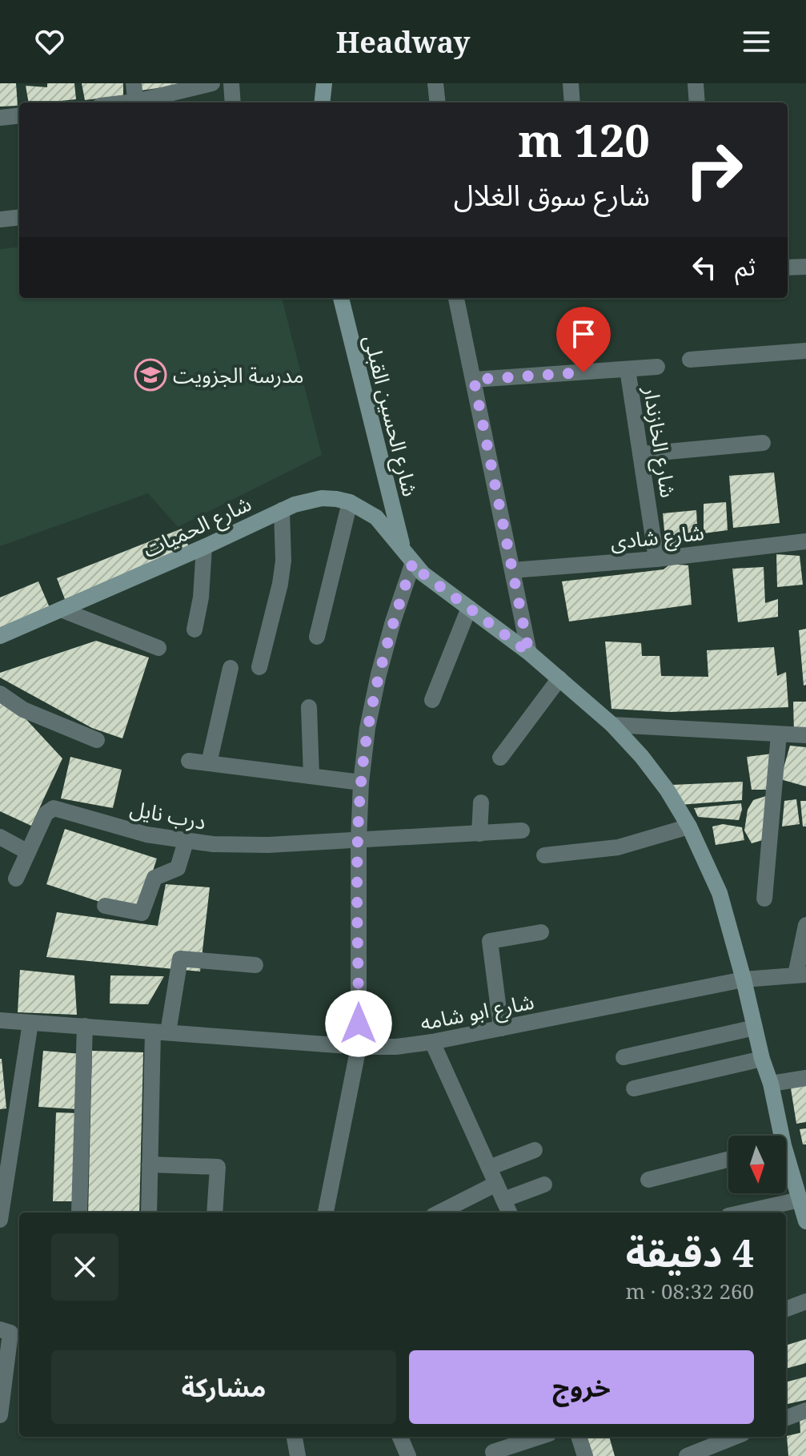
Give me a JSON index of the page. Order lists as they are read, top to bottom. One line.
{"streets":{"main road":["شارع الحسين القبلى","شارع الحميات"],"street":["شارع الخازندار","شارع شادى","درب نايل","شارع ابو شامه"]},"crossings":[["شارع الحسين القبلى","شارع الحميات"],["شارع الخازندار","شارع شادى"]],"places":{"school or university":["مدرسة الجزويت"]},"north":"bottom","page":{"header":"Headway","turn":["120 m","شارع سوق الغلال"],"then":"ثم","heading":["4 دقيقة","260 m · 08:32"],"buttons":["خروج","مشاركة"]}}
